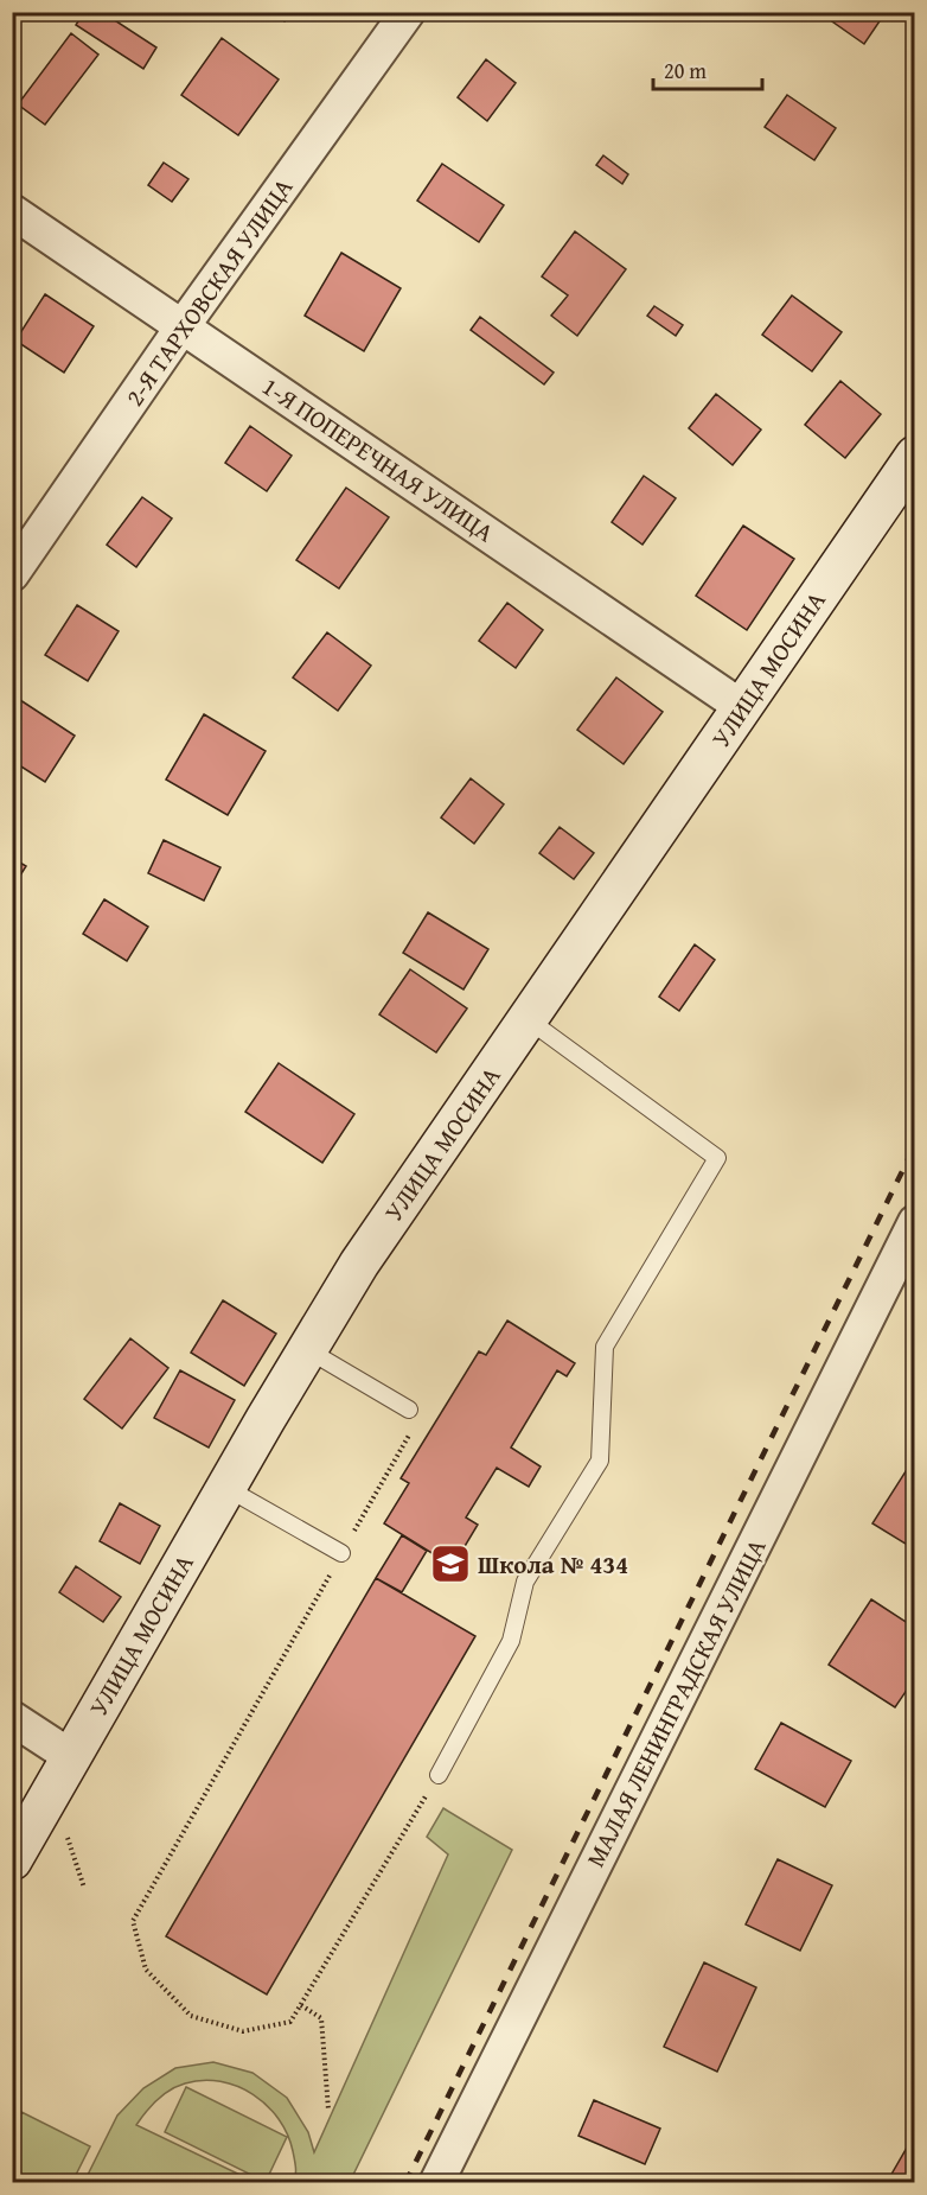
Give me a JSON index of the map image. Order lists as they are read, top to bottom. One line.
{"streets":{"street":["2-Я ТАРХОВСКАЯ УЛИЦА","1-Я ПОПЕРЕЧНАЯ УЛИЦА","УЛИЦА МОСИНА","МАЛАЯ ЛЕНИНГРАДСКАЯ УЛИЦА"]},"crossings":[["2-Я ТАРХОВСКАЯ УЛИЦА","1-Я ПОПЕРЕЧНАЯ УЛИЦА"],["1-Я ПОПЕРЕЧНАЯ УЛИЦА","УЛИЦА МОСИНА"]],"places":{"school or university":["Школа № 434"]},"scale_bar":"20 m"}
